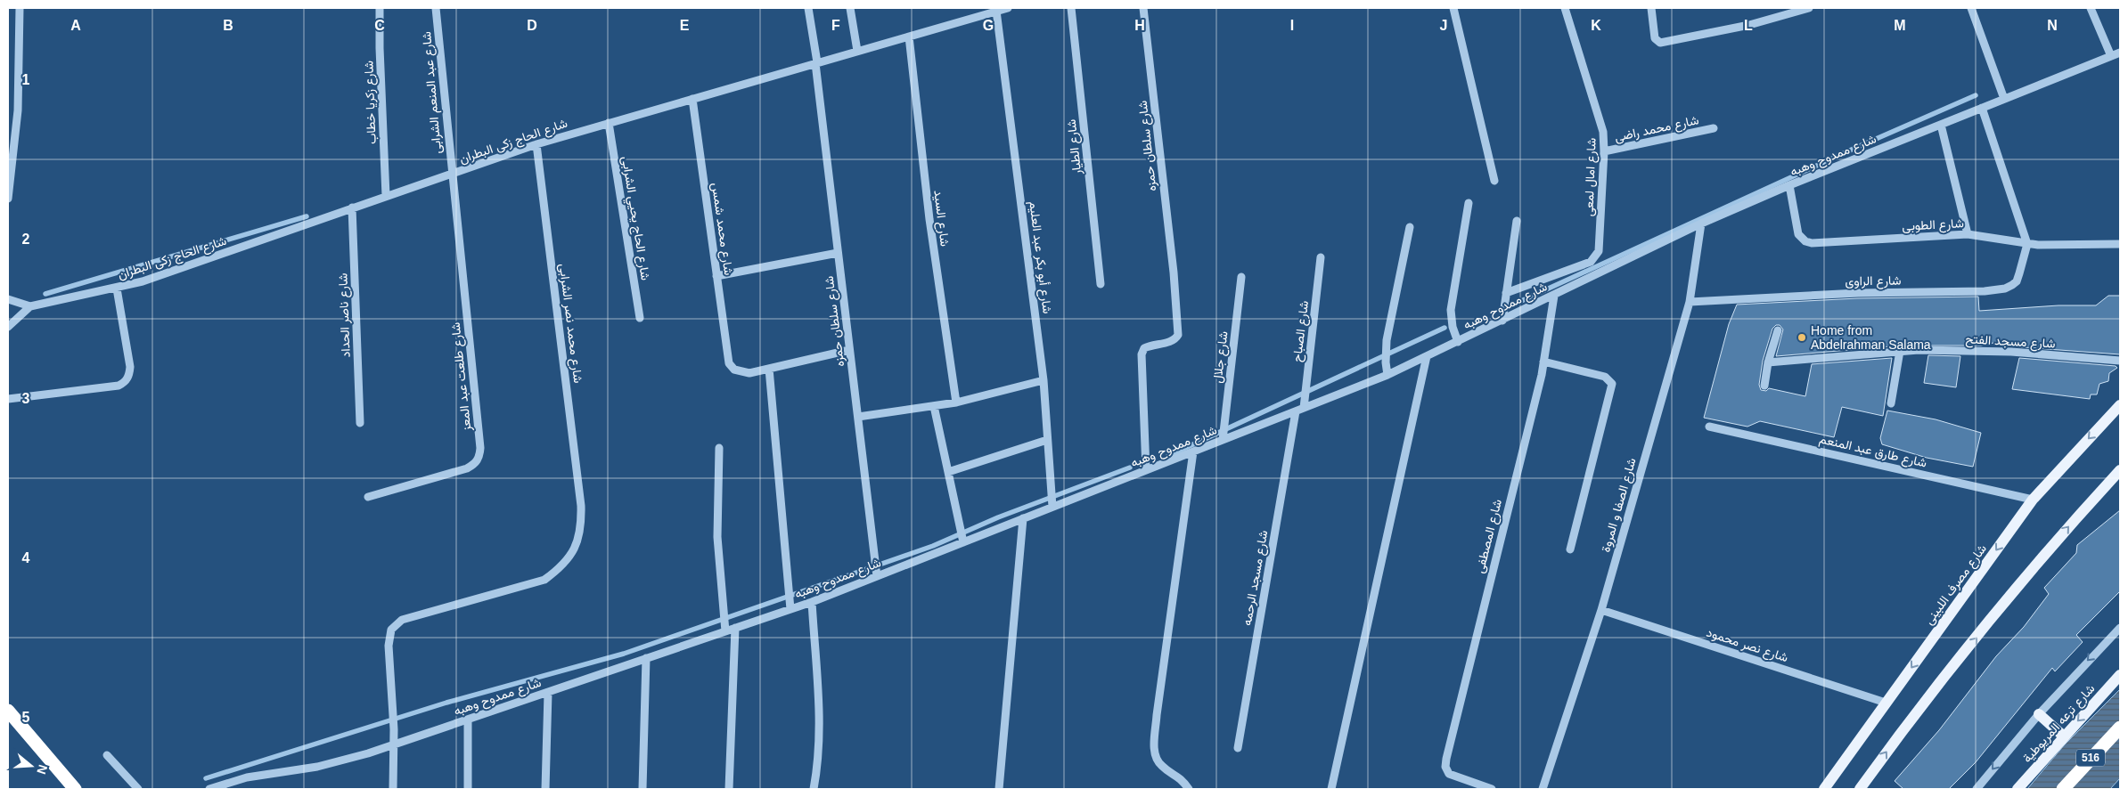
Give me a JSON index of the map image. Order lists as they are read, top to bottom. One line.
{"streets":{"highway":["516"],"main road":["شارع مصرف اللبينى","شارع ترعه المريوطية"],"street":["شارع عبد المنعم الشرابى","شارع زكريا خطاب","شارع محمد راضى","شارع الحاج زكى البطران","شارع سلطان حمزه","شارع الطيار","شارع ممدوح وهبه","شارع امال لمعى","شارع الحاج يحيي الشرابى","شارع السيد","شارع الطوبى","شارع محمد شمس","شارع أبو بكر عبد العليم","شارع الراوى","شارع ناصر الحداد","شارع محمد نصر الشرابى","شارع الصباح","شارع مسجد الفتح","شارع جلال","شارع طلعت عبد المعز","شارع طارق عبد المنعم","شارع الصفا و المروة","شارع المصطفى","شارع مسجد الرحمه","شارع نصر محمود"]},"crossings":[["شارع عبد المنعم الشرابى","شارع الحاج زكى البطران"],["شارع عبد المنعم الشرابى","شارع طلعت عبد المعز"],["شارع زكريا خطاب","شارع الحاج زكى البطران"],["شارع محمد راضى","شارع امال لمعى"],["شارع الحاج زكى البطران","شارع سلطان حمزه"],["شارع الحاج زكى البطران","شارع الحاج يحيي الشرابى"],["شارع الحاج زكى البطران","شارع السيد"],["شارع الحاج زكى البطران","شارع محمد شمس"],["شارع الحاج زكى البطران","شارع أبو بكر عبد العليم"],["شارع الحاج زكى البطران","شارع ناصر الحداد"],["شارع الحاج زكى البطران","شارع محمد نصر الشرابى"],["شارع الحاج زكى البطران","شارع طلعت عبد المعز"],["شارع سلطان حمزه","شارع ممدوح وهبه"],["شارع ممدوح وهبه","شارع الطوبى"],["شارع ممدوح وهبه","شارع أبو بكر عبد العليم"],["شارع ممدوح وهبه","شارع محمد نصر الشرابى"],["شارع ممدوح وهبه","شارع الصباح"],["شارع ممدوح وهبه","شارع جلال"],["شارع ممدوح وهبه","شارع الصفا و المروة"],["شارع ممدوح وهبه","شارع المصطفى"],["شارع ممدوح وهبه","شارع مسجد الرحمه"],["شارع الطوبى","شارع الراوى"],["شارع الراوى","شارع الصفا و المروة"],["شارع الصباح","شارع مسجد الرحمه"],["شارع طارق عبد المنعم","شارع مصرف اللبينى"],["شارع الصفا و المروة","شارع نصر محمود"],["شارع مصرف اللبينى","شارع نصر محمود"]],"one_way":["شارع ترعه المريوطية"],"places":["Home from Abdelrahman Salama"],"north":"right","grid":{"columns":["A","B","C","D","E","F","G","H","I","J","K","L","M","N"],"rows":["1","2","3","4","5"]}}
